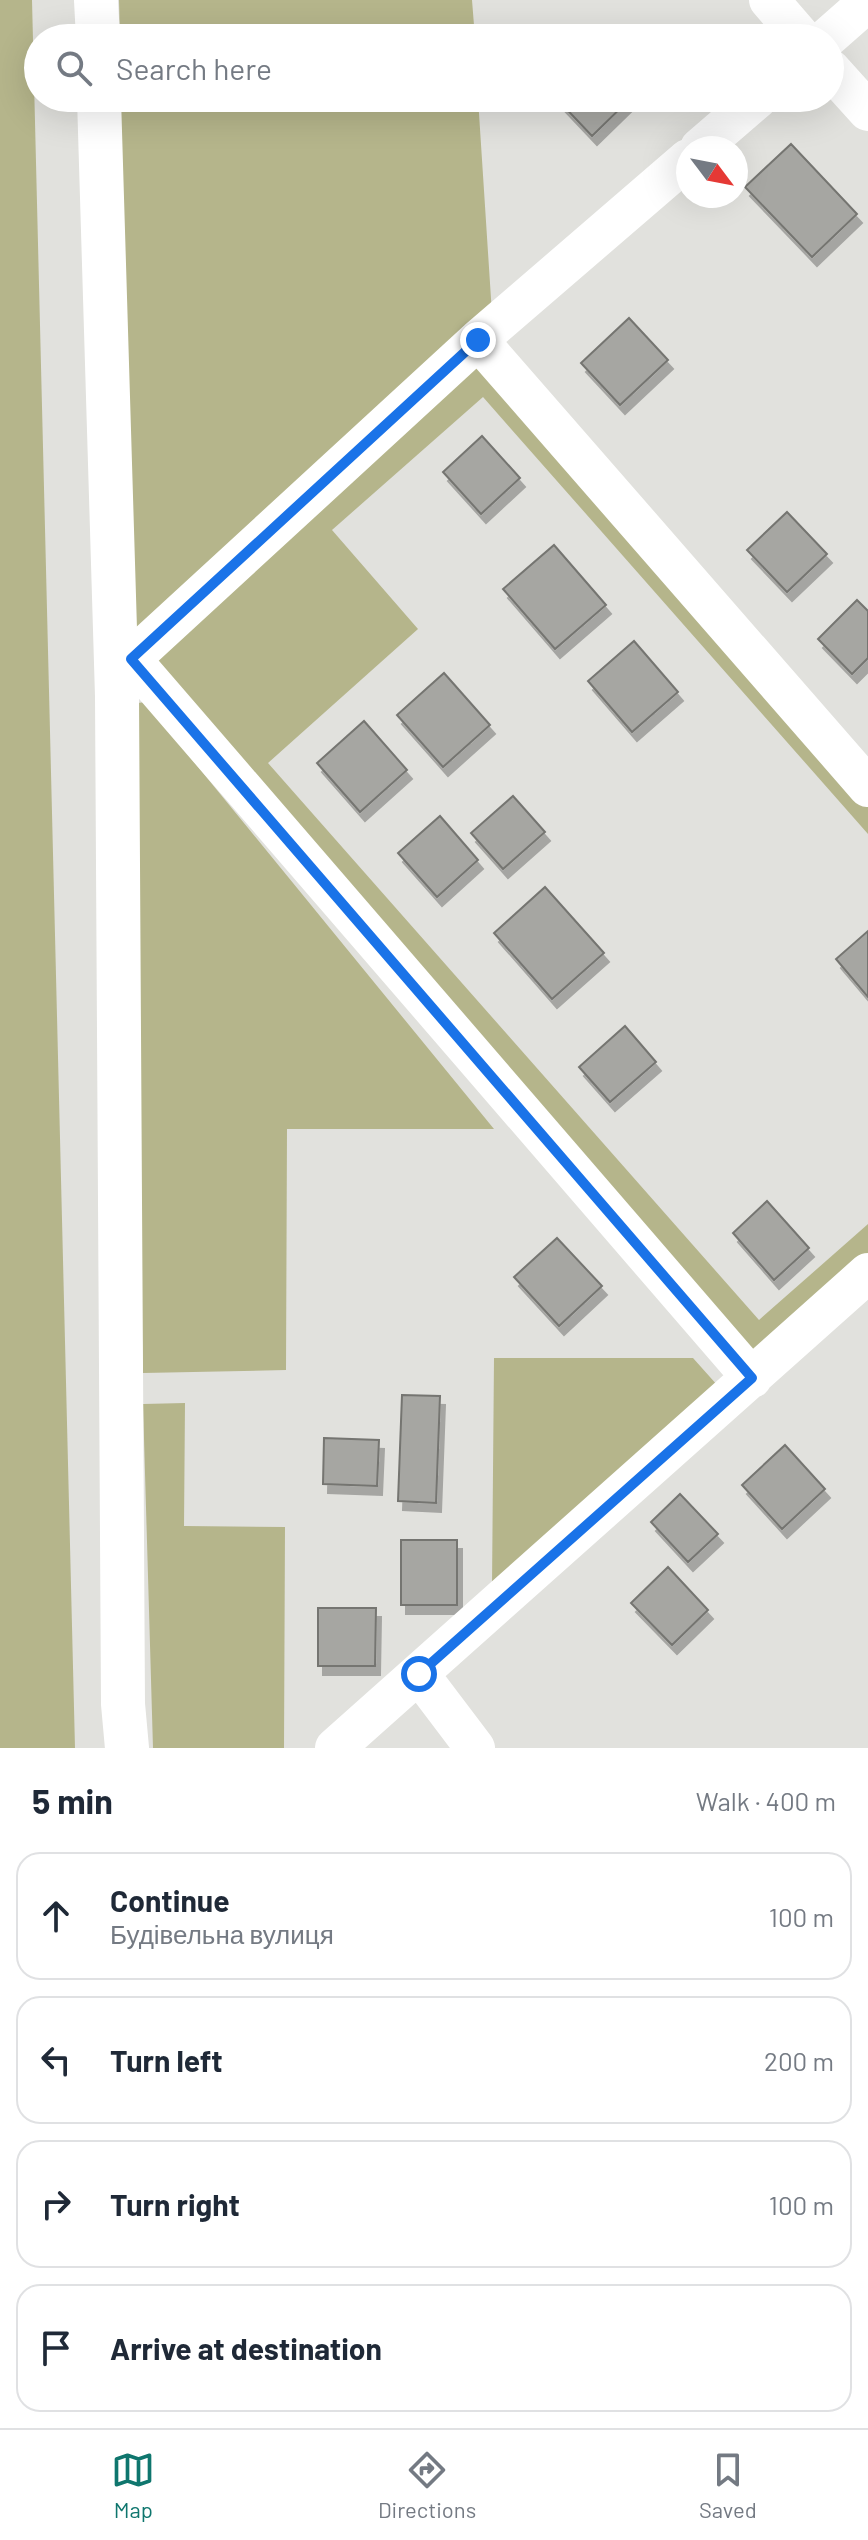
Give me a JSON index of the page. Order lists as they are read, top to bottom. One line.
{"north":"bottom right","page":{"search":"Search here","heading":["5 min","Walk · 400 m"],"list":[["Continue","Будівельна вулиця","100 m"],["Turn left","200 m"],["Turn right","100 m"],"Arrive at destination"],"nav":["Map","Directions","Saved"]}}
